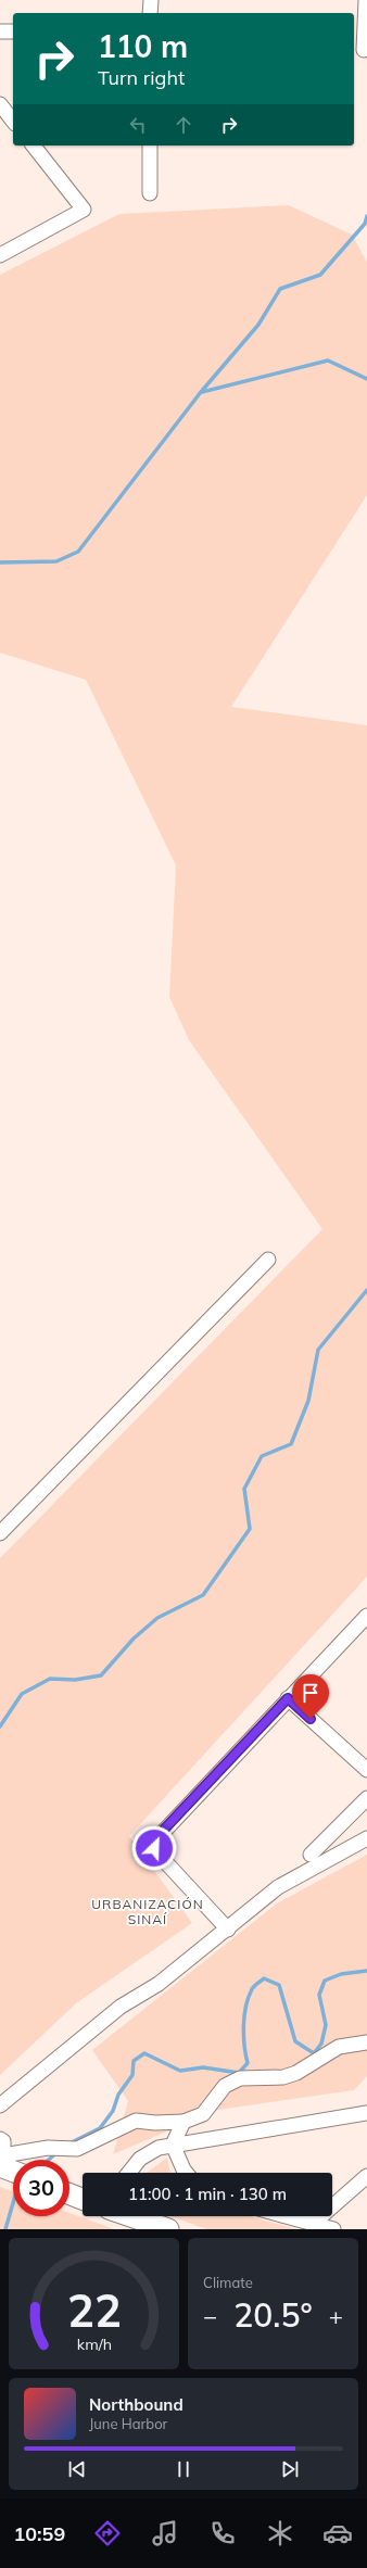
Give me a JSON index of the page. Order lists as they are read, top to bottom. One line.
{"districts":["URBANIZACIÓN SINAÍ"],"page":{"turn":["110 m","Turn right"],"limit":"30","trip":"11:00 · 1 min · 130 m","tile":"Climate","heat":["−","20.5°","+"],"song":["Northbound","June Harbor"],"tabs":"10:59","gauge":["22","km/h"]}}
